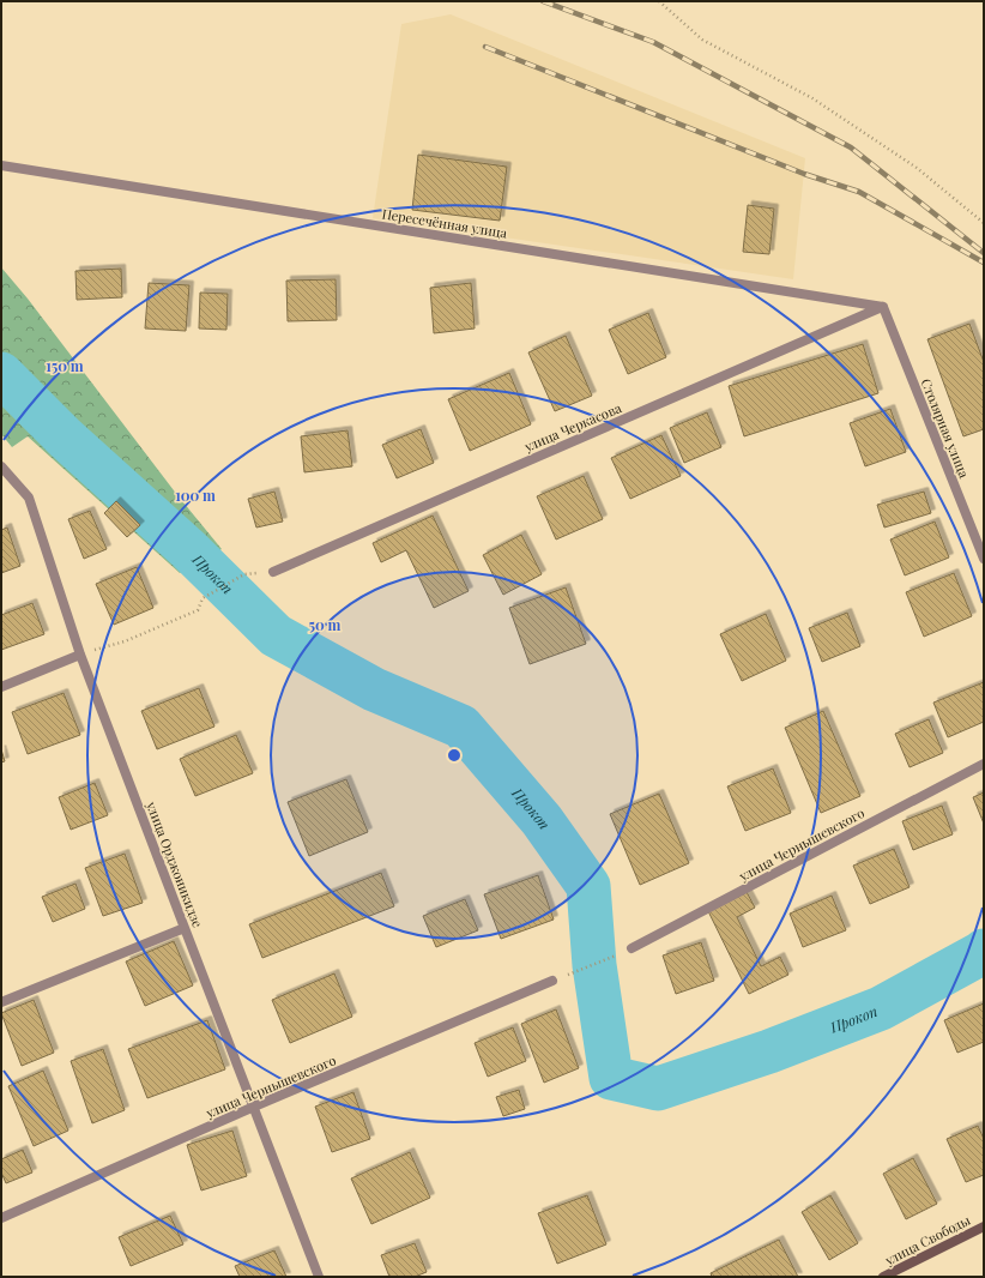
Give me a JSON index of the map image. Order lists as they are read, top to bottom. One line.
{"streets":{"main road":["улица Свободы"],"street":["Пересечённая улица","улица Черкасова","Столярная улица","улица Чернышевского","улица Орджоникидзе"]},"crossings":[["Пересечённая улица","улица Черкасова"],["Пересечённая улица","Столярная улица"],["улица Черкасова","Столярная улица"],["улица Чернышевского","улица Орджоникидзе"]],"water":["Прокоп"],"rings":["150 m","100 m","50 m"]}
